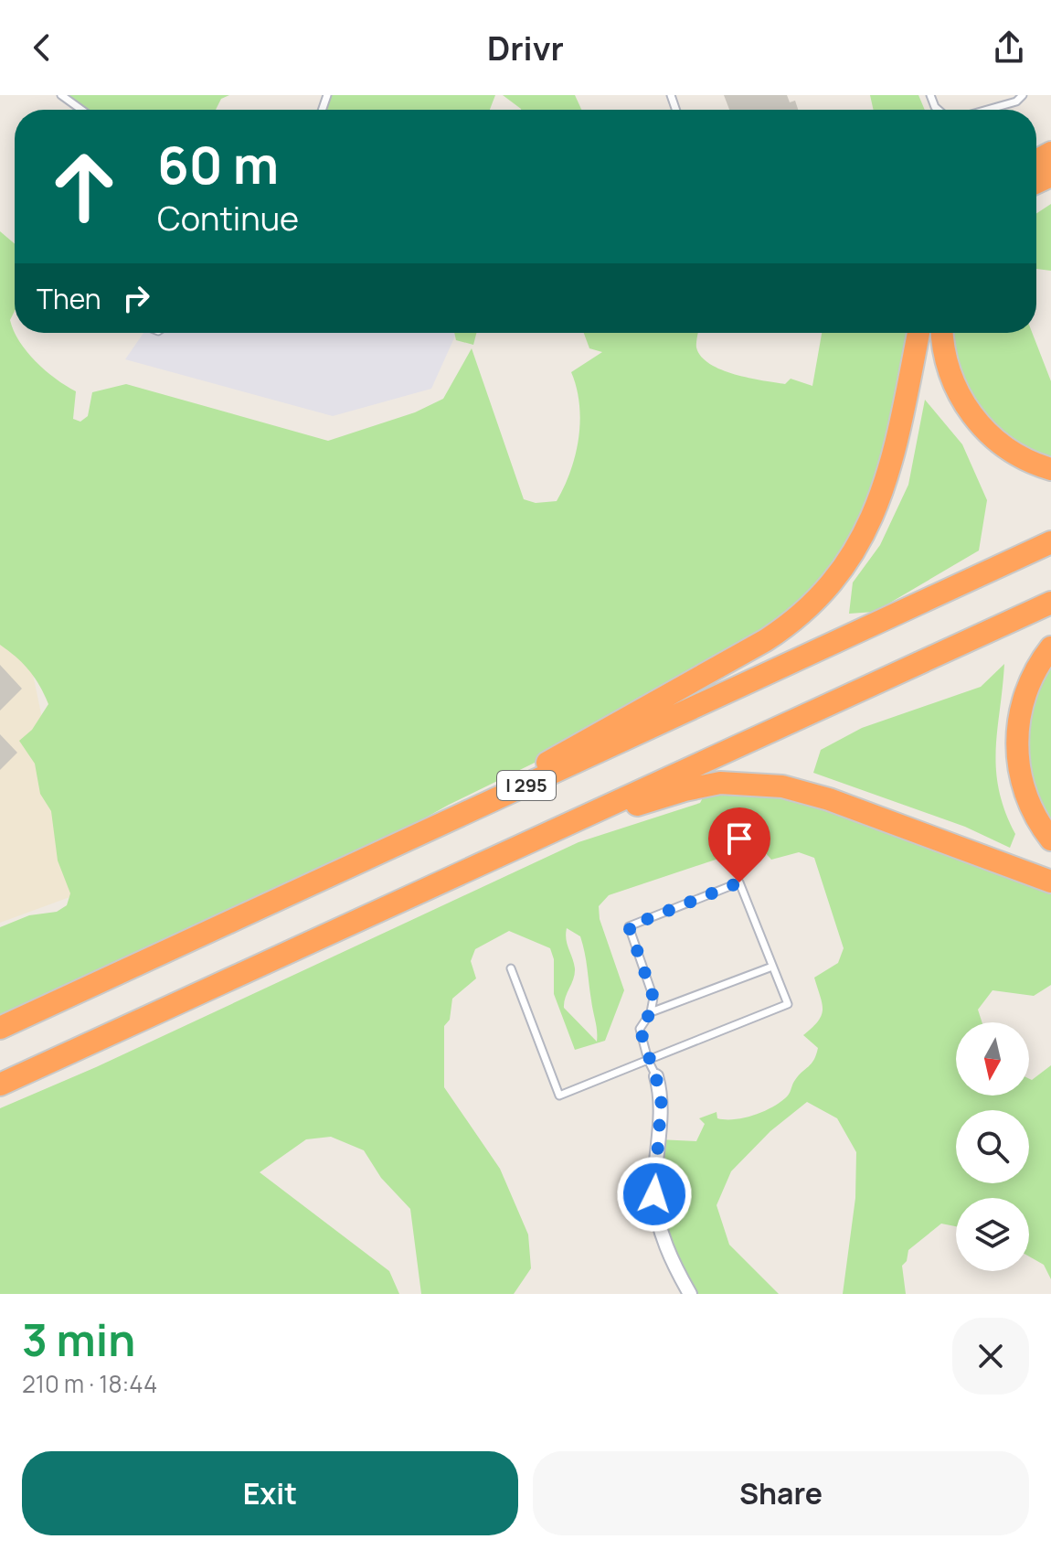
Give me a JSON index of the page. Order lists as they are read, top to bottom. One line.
{"streets":{"highway":["I 295"]},"north":"bottom","page":{"header":"Drivr","turn":["60 m","Continue"],"then":"Then","heading":["3 min","210 m · 18:44"],"buttons":["Exit","Share"]}}
